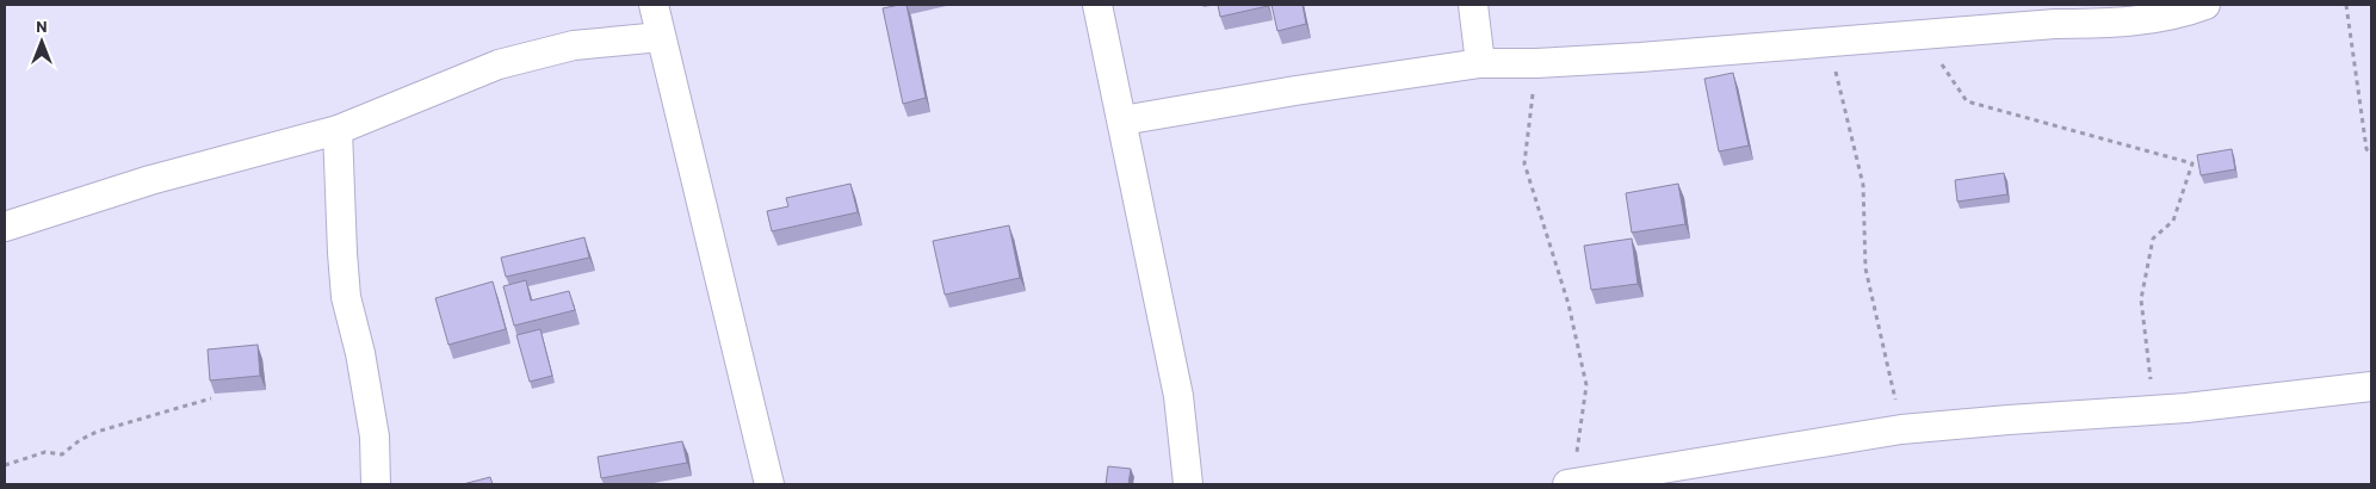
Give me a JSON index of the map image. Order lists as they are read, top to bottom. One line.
{"north":"top"}
